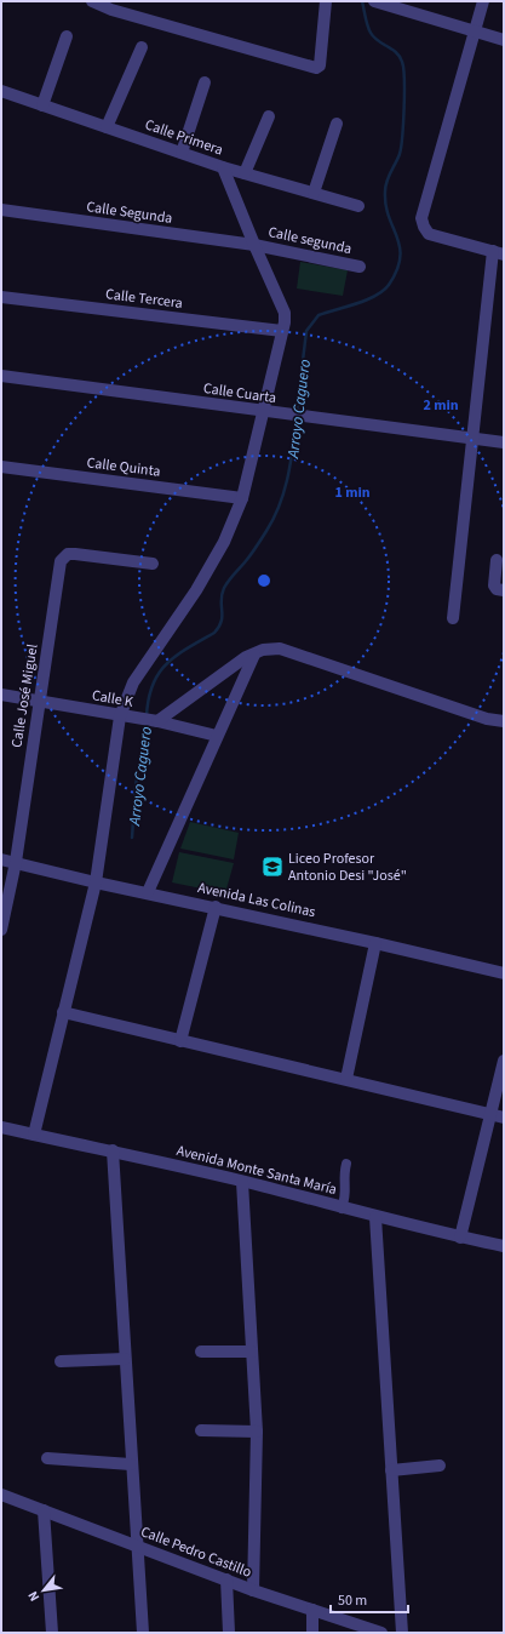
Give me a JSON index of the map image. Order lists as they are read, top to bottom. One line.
{"streets":{"street":["Calle Primera","Calle Segunda","Calle segunda","Calle Tercera","Calle Cuarta","Calle Quinta","Calle José Miguel","Calle K","Avenida Las Colinas","Avenida Monte Santa María","Calle Pedro Castillo"]},"crossings":[["Calle Segunda","Calle segunda"],["Calle José Miguel","Calle K"],["Calle José Miguel","Avenida Las Colinas"]],"water":["Arroyo Caguero"],"places":{"school or university":["Liceo Profesor Antonio Desi \"José\""]},"scale_bar":"50 m","north":"bottom left","rings":["2 min","1 min"]}
